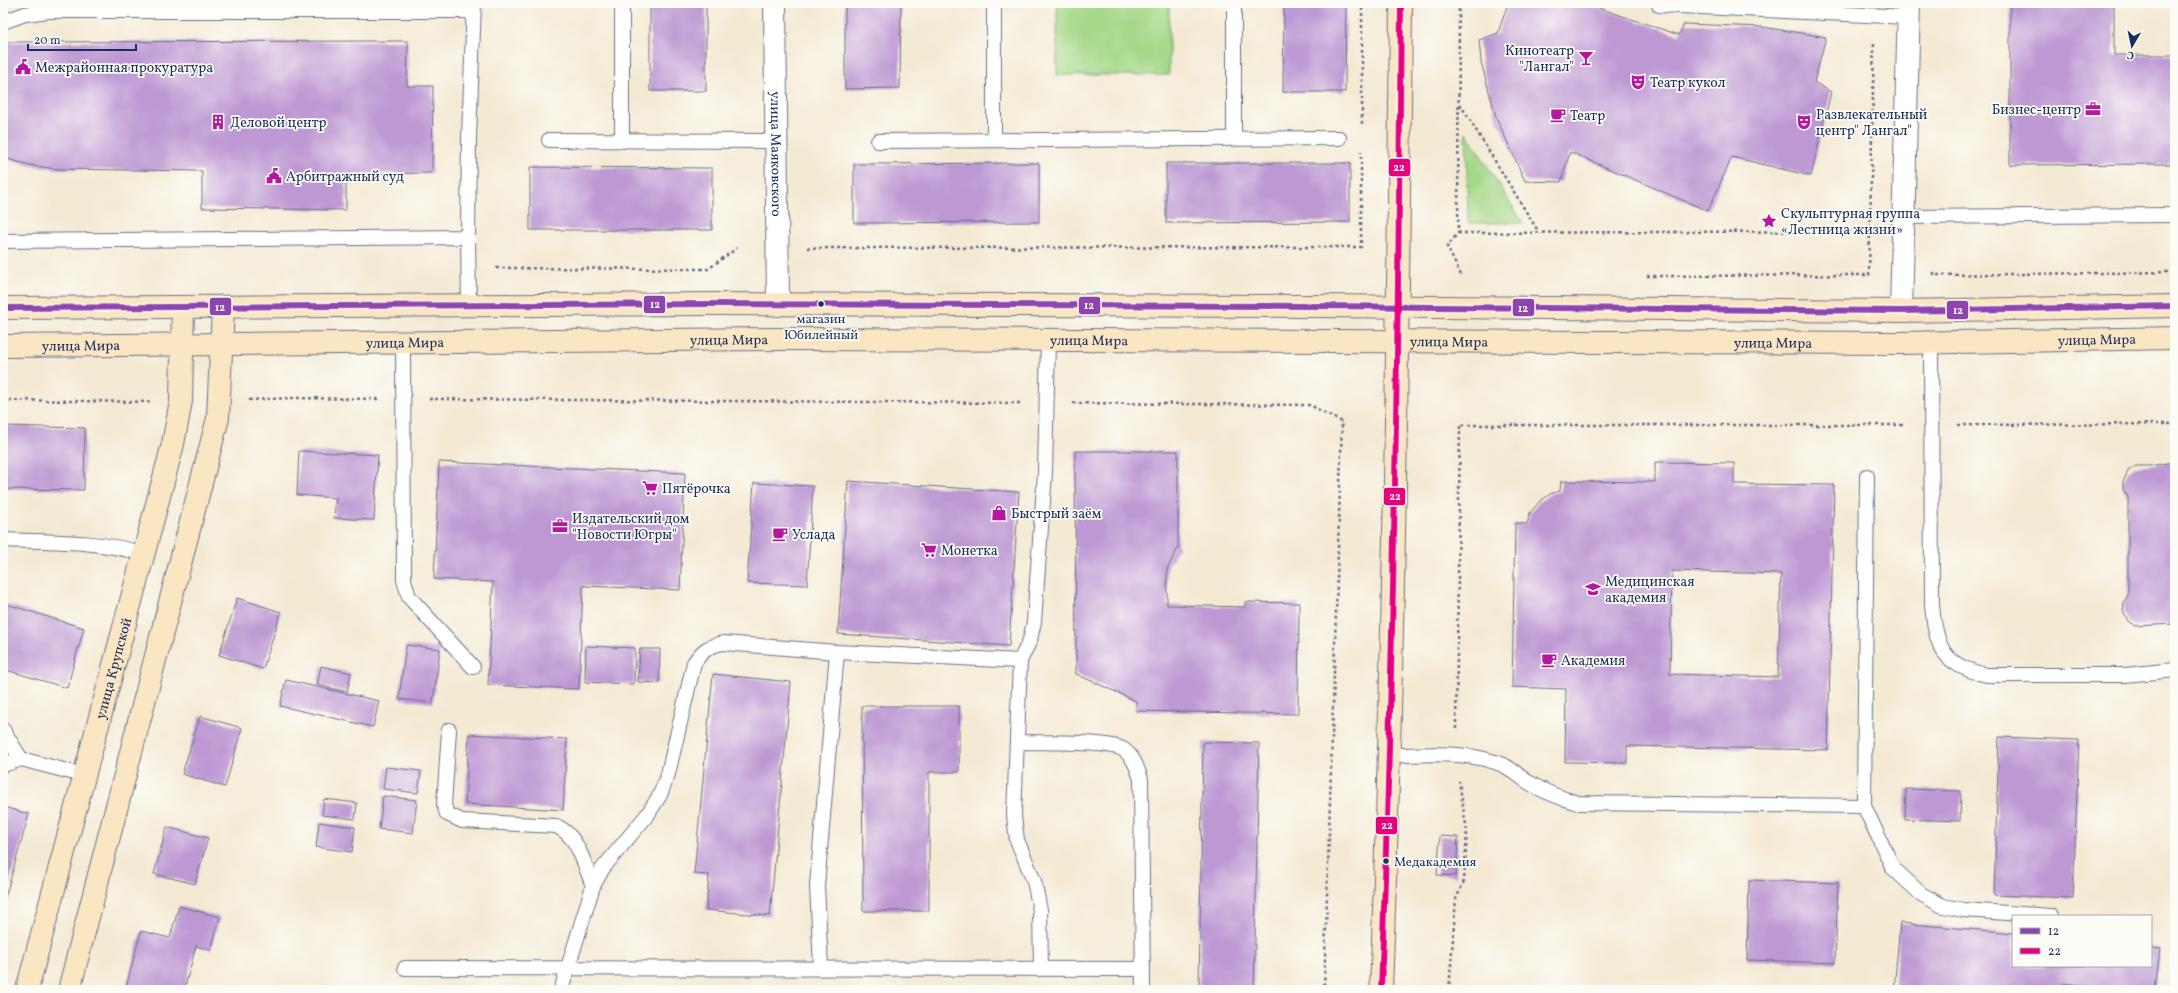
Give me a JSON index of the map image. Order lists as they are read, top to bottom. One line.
{"streets":{"main road":["улица Мира","улица Крупской"],"street":["улица Маяковского"]},"crossings":[["улица Мира","улица Крупской"]],"places":{"bar":["Кинотеатр \"Лангал\""],"public building":["Межрайонная прокуратура","Арбитражный суд"],"theatre":["Театр кукол","Развлекательный центр\" Лангал\""],"office":["Бизнес-центр","Издательский дом \"Новости Югры\""],"cafe":["Театр","Услада","Академия"],"building":["Деловой центр"],"place":["Скульптурная группа «Лестница жизни»"],"other":["магазин Юбилейный","Медакадемия"],"supermarket":["Пятёрочка","Монетка"],"shop":["Быстрый заём"],"school or university":["Медицинская академия"]},"lines":["transit line 22","transit line 12"],"legend":["12","22"],"scale_bar":"20 m","north":"bottom"}
